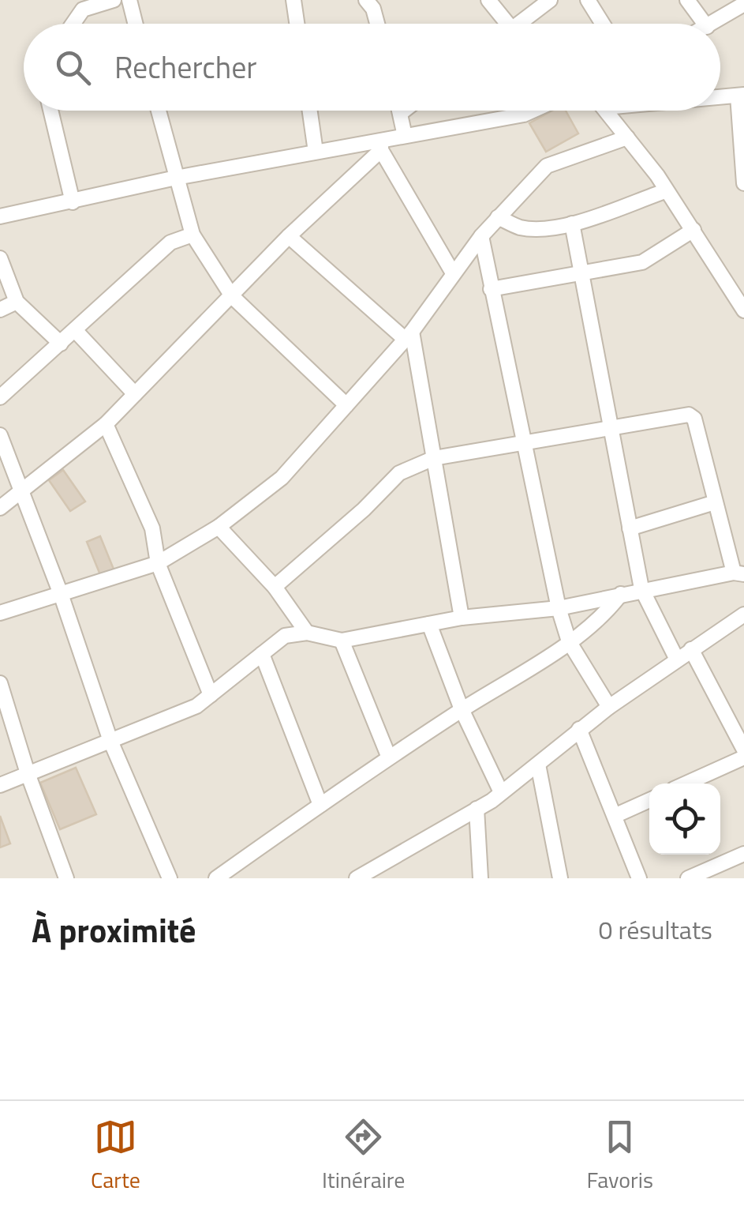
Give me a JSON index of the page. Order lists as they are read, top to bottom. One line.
{"page":{"search":"Rechercher","heading":["À proximité","0 résultats"],"nav":["Carte","Itinéraire","Favoris"]}}
